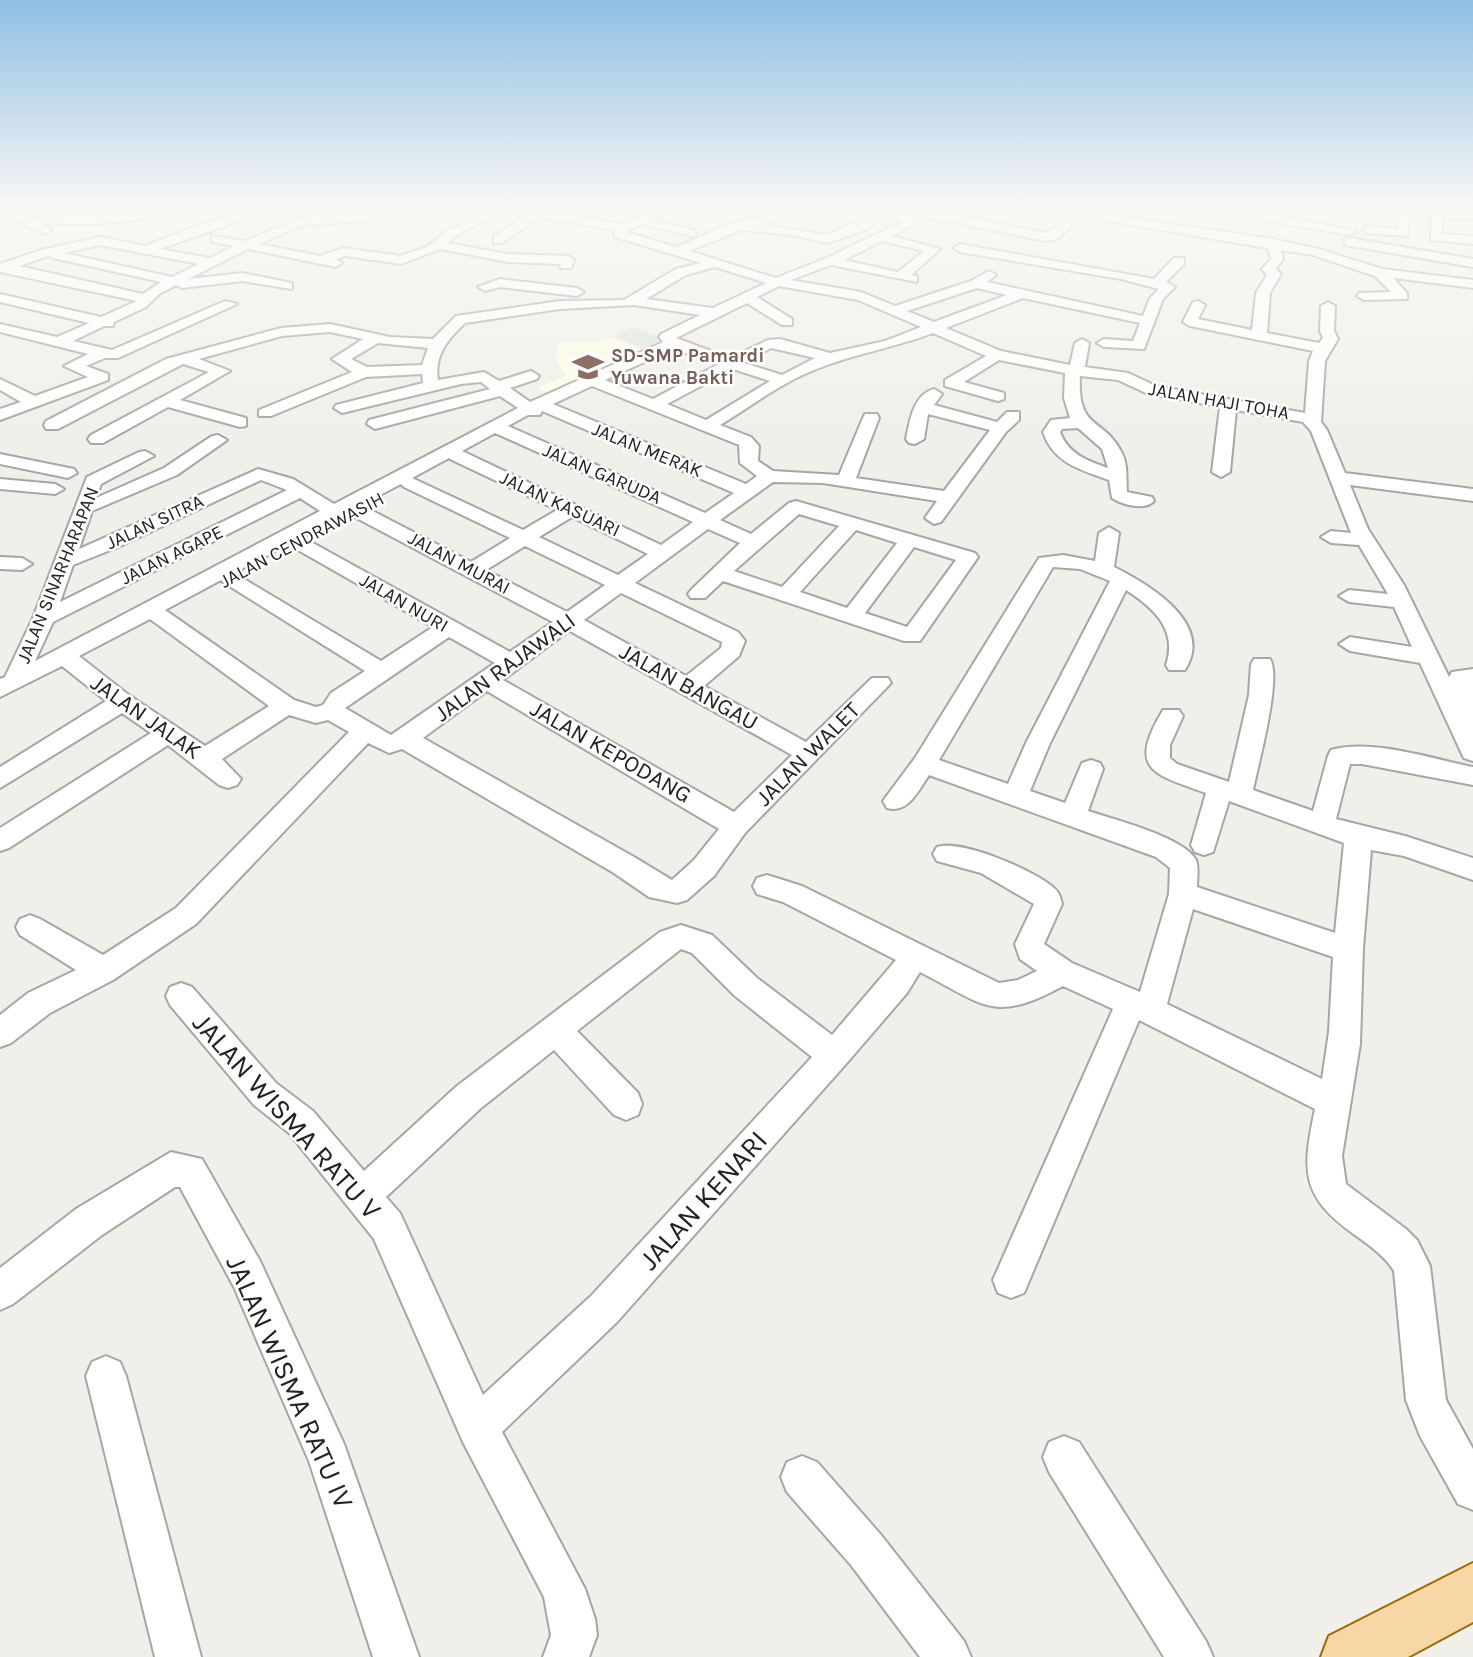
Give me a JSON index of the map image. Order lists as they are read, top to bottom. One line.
{"streets":{"street":["JALAN HAJI TOHA","JALAN MERAK","JALAN GARUDA","JALAN KASUARI","JALAN SITRA","JALAN CENDRAWASIH","JALAN AGAPE","JALAN MURAI","JALAN SINARHARAPAN","JALAN NURI","JALAN RAJAWALI","JALAN BANGAU","JALAN JALAK","JALAN KEPODANG","JALAN WALET","JALAN WISMA RATU V","JALAN KENARI","JALAN WISMA RATU IV"]},"crossings":[["JALAN MERAK","JALAN CENDRAWASIH"],["JALAN MERAK","JALAN RAJAWALI"],["JALAN GARUDA","JALAN CENDRAWASIH"],["JALAN GARUDA","JALAN RAJAWALI"],["JALAN KASUARI","JALAN CENDRAWASIH"],["JALAN KASUARI","JALAN RAJAWALI"],["JALAN SITRA","JALAN SINARHARAPAN"],["JALAN CENDRAWASIH","JALAN MURAI"],["JALAN CENDRAWASIH","JALAN SINARHARAPAN"],["JALAN CENDRAWASIH","JALAN NURI"],["JALAN CENDRAWASIH","JALAN JALAK"],["JALAN AGAPE","JALAN SINARHARAPAN"],["JALAN MURAI","JALAN RAJAWALI"],["JALAN MURAI","JALAN BANGAU"],["JALAN NURI","JALAN RAJAWALI"],["JALAN RAJAWALI","JALAN BANGAU"],["JALAN RAJAWALI","JALAN KEPODANG"],["JALAN BANGAU","JALAN WALET"],["JALAN KEPODANG","JALAN WALET"],["JALAN WISMA RATU V","JALAN KENARI"]],"places":{"school or university":["SD-SMP Pamardi Yuwana Bakti"]}}
